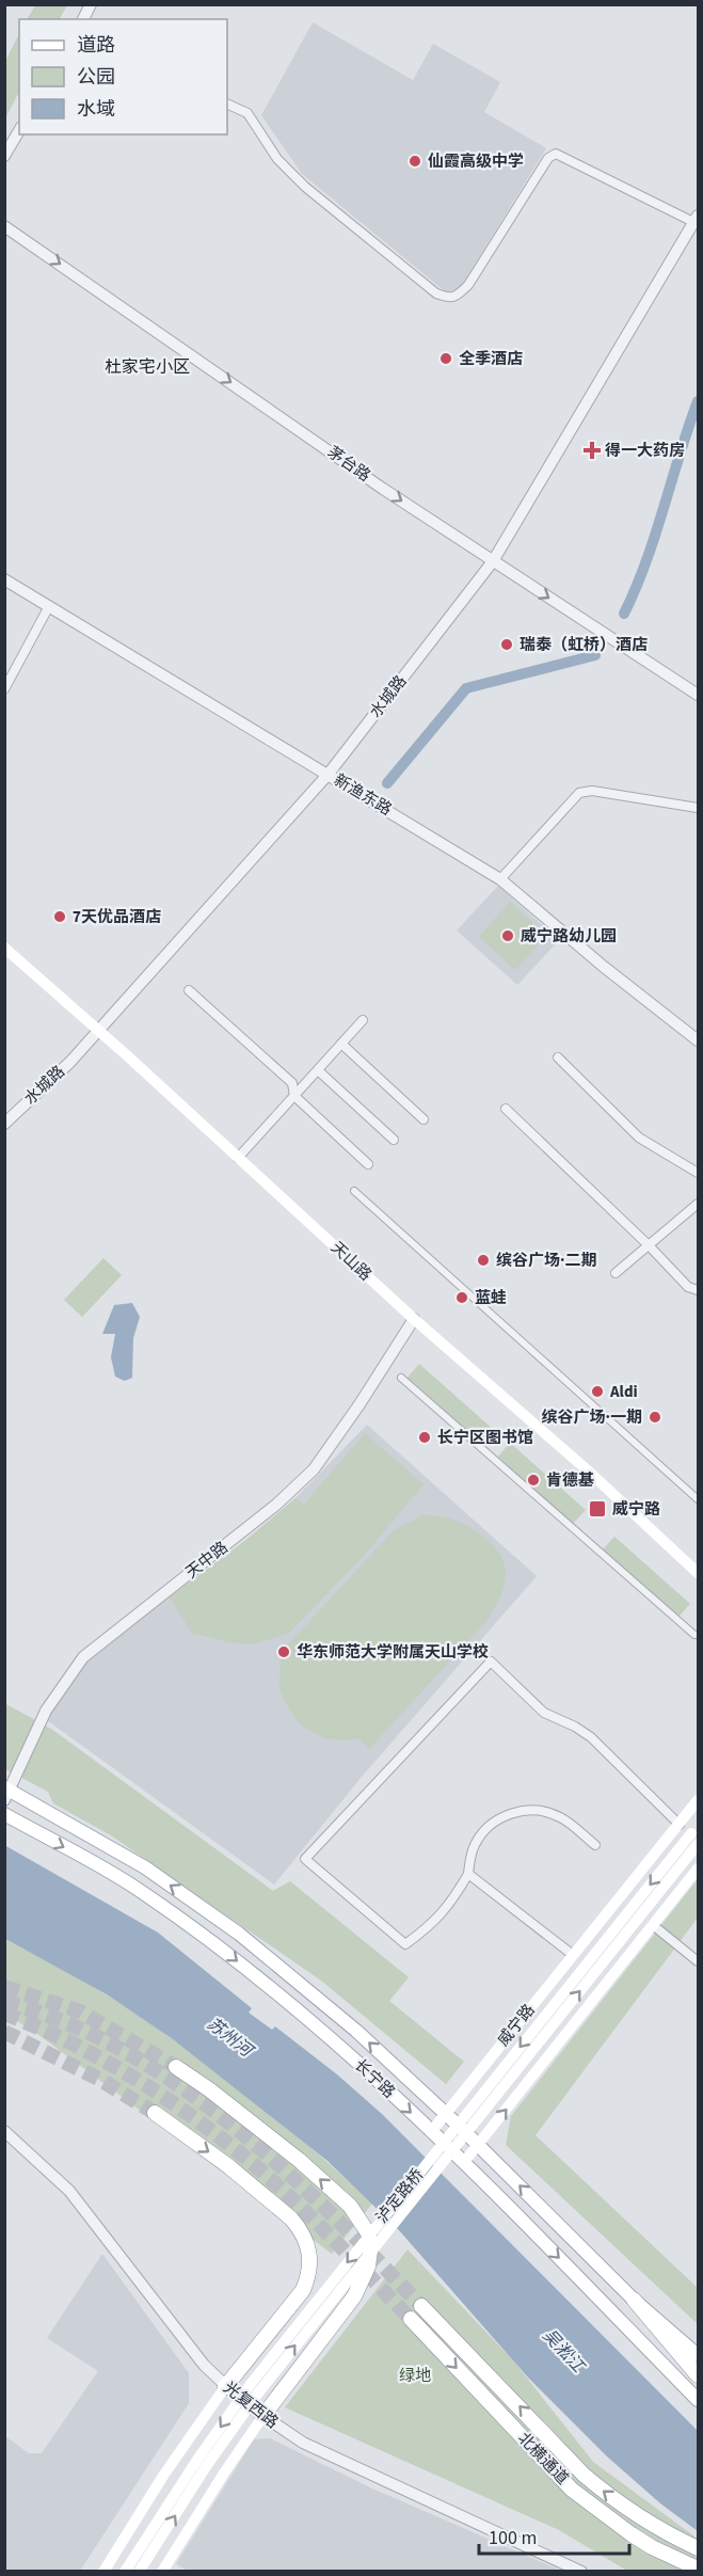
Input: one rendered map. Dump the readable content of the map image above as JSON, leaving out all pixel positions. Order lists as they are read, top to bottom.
{
  "streets": {
    "highway": ["北横通道"],
    "main road": [
      "天山路",
      "威宁路",
      "长宁路",
      "泸定路桥"
    ],
    "street": [
      "茅台路",
      "水城路",
      "新渔东路",
      "天中路",
      "光复西路"
    ]
  },
  "crossings": [
    ["茅台路", "水城路"],
    ["水城路", "新渔东路"],
    ["水城路", "天山路"],
    ["天山路", "天中路"],
    ["天中路", "长宁路"],
    ["威宁路", "长宁路"]
  ],
  "one_way": ["茅台路"],
  "districts": ["杜家宅小区"],
  "water": ["苏州河", "吴淞江"],
  "parks": ["绿地"],
  "places": {
    "other": [
      "仙霞高级中学",
      "全季酒店",
      "瑞泰（虹桥）酒店",
      "7天优品酒店",
      "威宁路幼儿园",
      "缤谷广场·二期",
      "蓝蛙",
      "Aldi",
      "缤谷广场·一期",
      "长宁区图书馆",
      "肯德基",
      "华东师范大学附属天山学校"
    ],
    "health": ["得一大药房"],
    "transit": ["威宁路"]
  },
  "legend": ["道路", "公园", "水域"],
  "scale_bar": "100 m"
}
